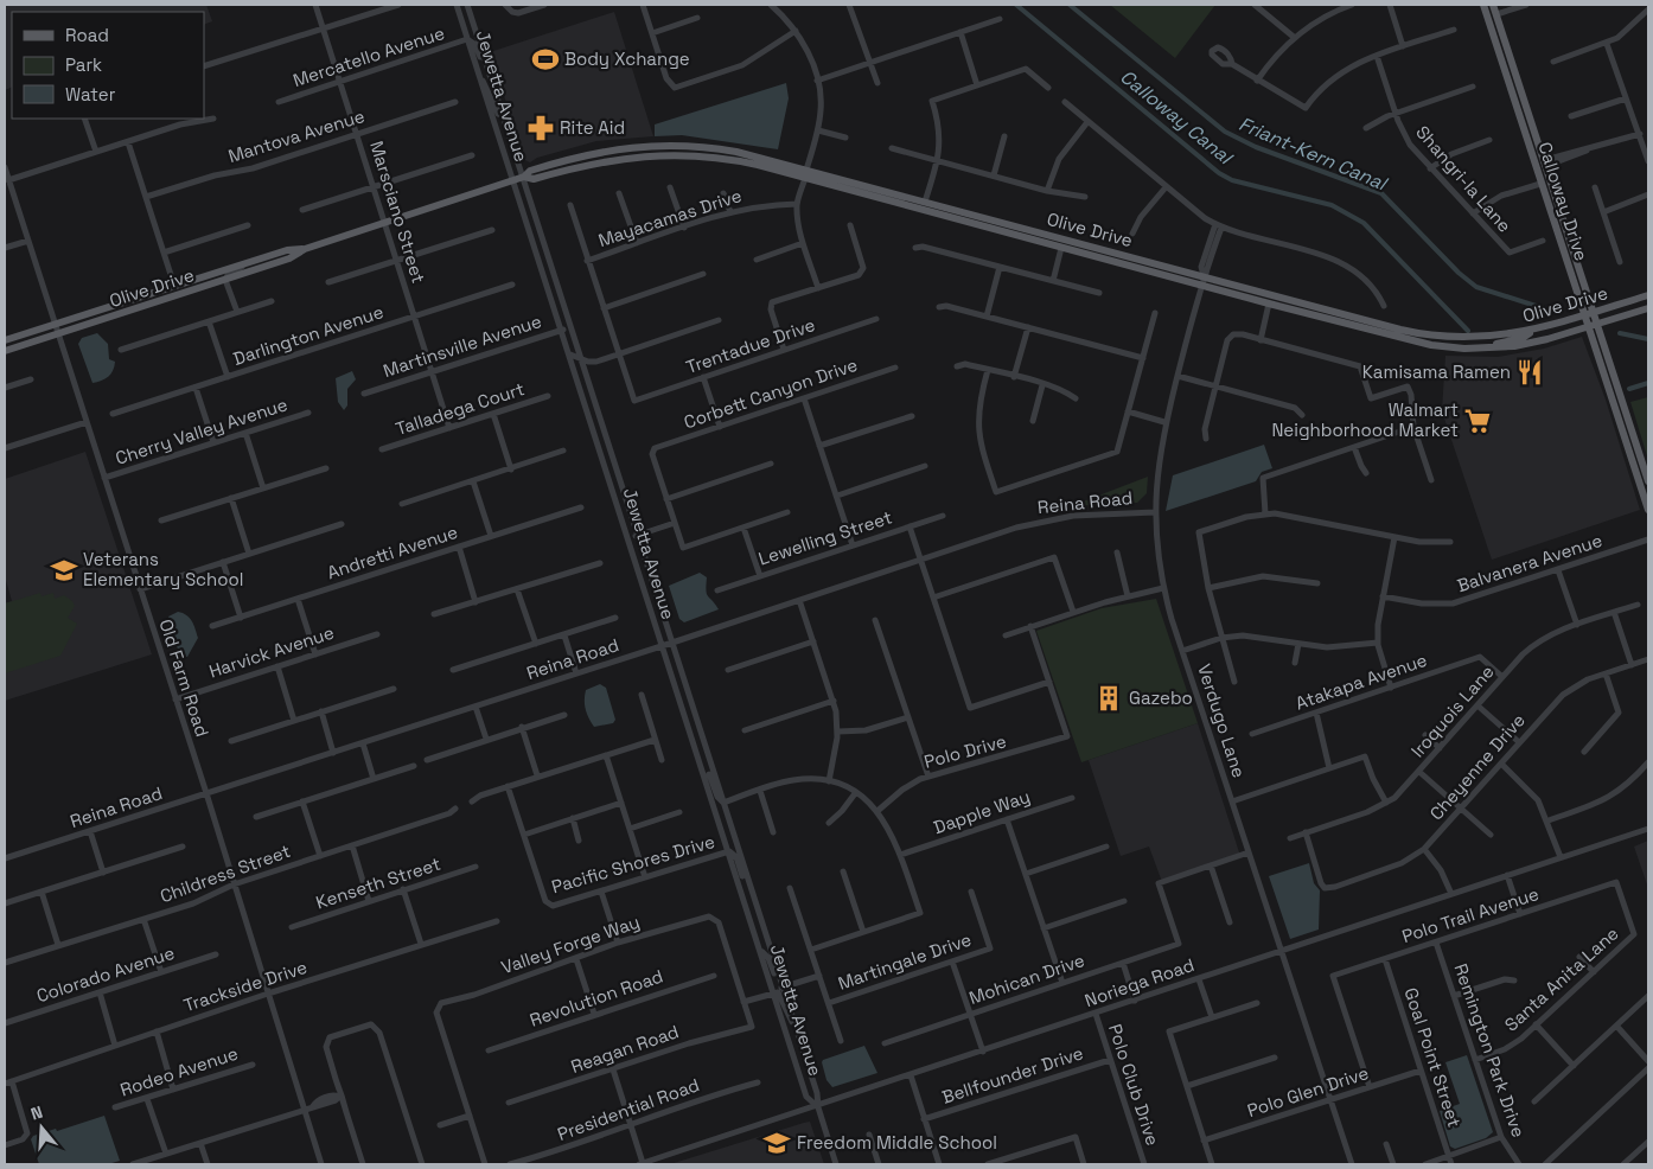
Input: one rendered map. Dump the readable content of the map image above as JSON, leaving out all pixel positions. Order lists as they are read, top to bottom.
{
  "streets": {
    "main road": ["Calloway Drive", "Olive Drive"],
    "street": [
      "Mercatello Avenue",
      "Jewetta Avenue",
      "Mantova Avenue",
      "Shangri-la Lane",
      "Marsciano Street",
      "Mayacamas Drive",
      "Darlington Avenue",
      "Martinsville Avenue",
      "Trentadue Drive",
      "Corbett Canyon Drive",
      "Talladega Court",
      "Cherry Valley Avenue",
      "Reina Road",
      "Lewelling Street",
      "Andretti Avenue",
      "Balvanera Avenue",
      "Harvick Avenue",
      "Old Farm Road",
      "Atakapa Avenue",
      "Iroquois Lane",
      "Verdugo Lane",
      "Polo Drive",
      "Cheyenne Drive",
      "Dapple Way",
      "Pacific Shores Drive",
      "Childress Street",
      "Kenseth Street",
      "Polo Trail Avenue",
      "Valley Forge Way",
      "Martingale Drive",
      "Colorado Avenue",
      "Mohican Drive",
      "Santa Anita Lane",
      "Noriega Road",
      "Trackside Drive",
      "Revolution Road",
      "Reagan Road",
      "Remington Park Drive",
      "Goal Point Street",
      "Rodeo Avenue",
      "Bellfounder Drive",
      "Polo Club Drive",
      "Polo Glen Drive",
      "Presidential Road"
    ]
  },
  "crossings": [
    ["Mercatello Avenue", "Jewetta Avenue"],
    ["Mercatello Avenue", "Marsciano Street"],
    ["Jewetta Avenue", "Olive Drive"],
    ["Jewetta Avenue", "Martinsville Avenue"],
    ["Jewetta Avenue", "Reina Road"],
    ["Jewetta Avenue", "Pacific Shores Drive"],
    ["Jewetta Avenue", "Noriega Road"],
    ["Mantova Avenue", "Marsciano Street"],
    ["Calloway Drive", "Olive Drive"],
    ["Marsciano Street", "Olive Drive"],
    ["Marsciano Street", "Darlington Avenue"],
    ["Marsciano Street", "Martinsville Avenue"],
    ["Marsciano Street", "Talladega Court"],
    ["Olive Drive", "Old Farm Road"],
    ["Olive Drive", "Verdugo Lane"],
    ["Cherry Valley Avenue", "Old Farm Road"],
    ["Reina Road", "Old Farm Road"],
    ["Reina Road", "Verdugo Lane"],
    ["Harvick Avenue", "Old Farm Road"],
    ["Old Farm Road", "Childress Street"],
    ["Old Farm Road", "Trackside Drive"],
    ["Atakapa Avenue", "Iroquois Lane"],
    ["Iroquois Lane", "Cheyenne Drive"],
    ["Verdugo Lane", "Noriega Road"],
    ["Verdugo Lane", "Polo Glen Drive"],
    ["Polo Trail Avenue", "Santa Anita Lane"],
    ["Polo Trail Avenue", "Remington Park Drive"],
    ["Polo Trail Avenue", "Goal Point Street"],
    ["Polo Trail Avenue", "Polo Glen Drive"],
    ["Valley Forge Way", "Reagan Road"],
    ["Santa Anita Lane", "Remington Park Drive"],
    ["Noriega Road", "Polo Club Drive"],
    ["Goal Point Street", "Polo Glen Drive"],
    ["Bellfounder Drive", "Polo Club Drive"]
  ],
  "water": ["Calloway Canal", "Friant-Kern Canal"],
  "places": {
    "sports": ["Body Xchange"],
    "pharmacy": ["Rite Aid"],
    "restaurant": ["Kamisama Ramen"],
    "supermarket": ["Walmart Neighborhood Market"],
    "school or university": ["Veterans Elementary School", "Freedom Middle School"],
    "building": ["Gazebo"]
  },
  "legend": ["Road", "Park", "Water"],
  "north": "top"
}
